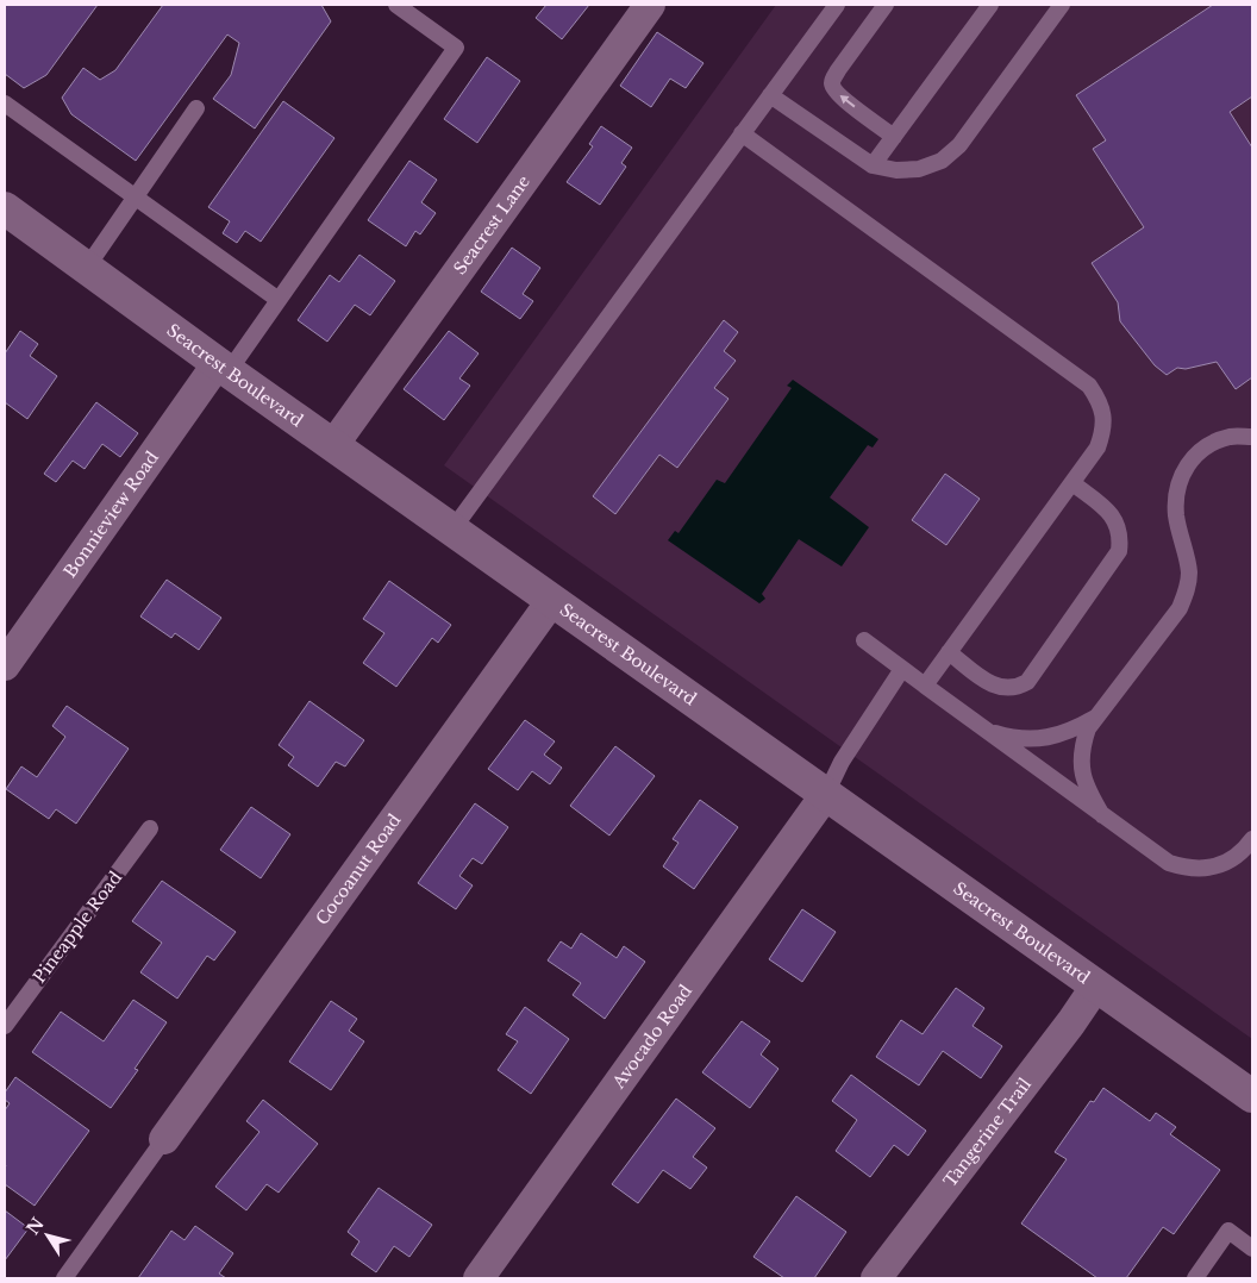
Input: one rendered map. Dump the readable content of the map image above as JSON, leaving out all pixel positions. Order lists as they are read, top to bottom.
{
  "streets": {
    "street": [
      "Seacrest Lane",
      "Seacrest Boulevard",
      "Bonnieview Road",
      "Cocoanut Road",
      "Avocado Road",
      "Tangerine Trail"
    ],
    "lane": ["Pineapple Road"]
  },
  "crossings": [
    ["Seacrest Lane", "Seacrest Boulevard"],
    ["Seacrest Boulevard", "Bonnieview Road"],
    ["Seacrest Boulevard", "Cocoanut Road"],
    ["Seacrest Boulevard", "Avocado Road"],
    ["Seacrest Boulevard", "Tangerine Trail"]
  ],
  "north": "top left"
}
